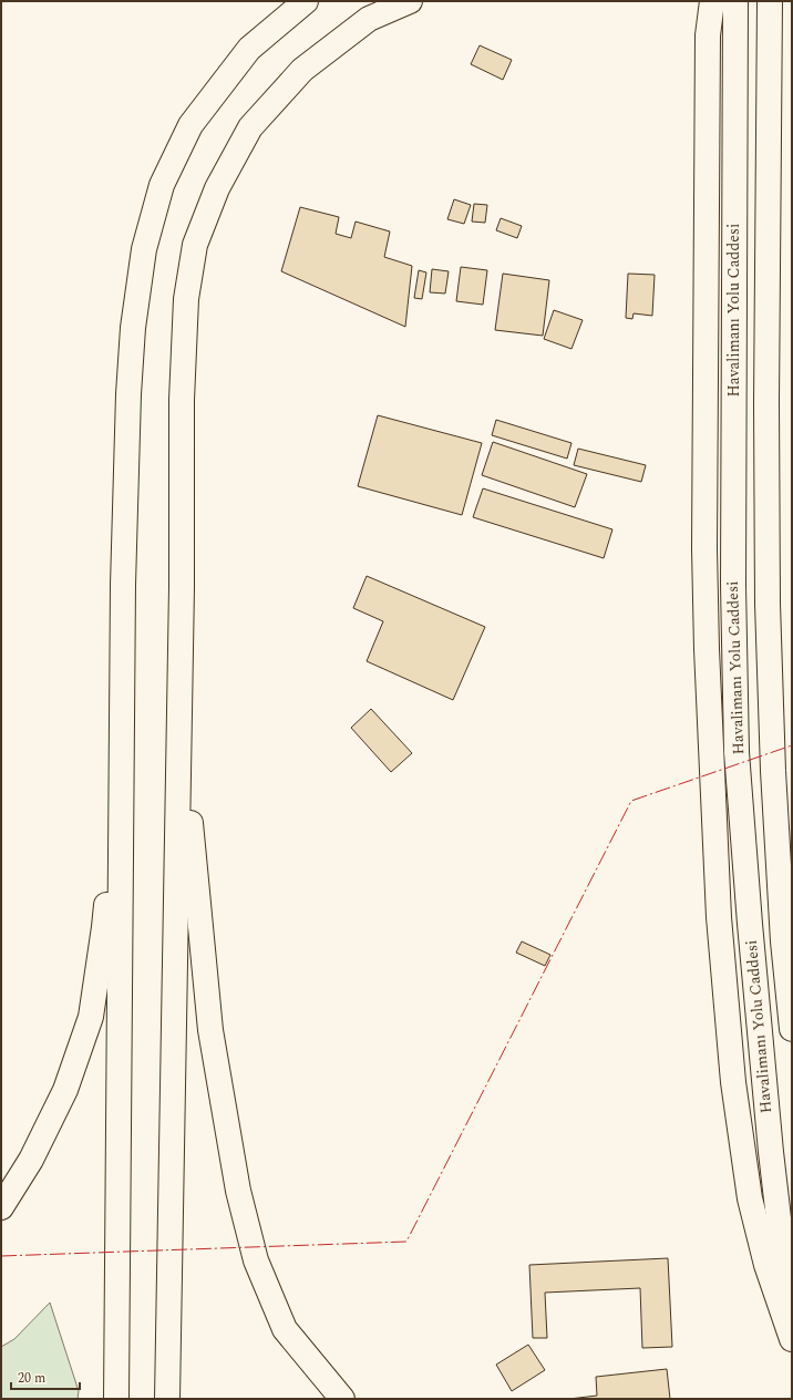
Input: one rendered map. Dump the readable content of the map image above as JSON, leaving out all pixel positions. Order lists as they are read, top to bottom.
{
  "streets": {
    "highway": ["Havalimanı Yolu Caddesi"]
  },
  "scale_bar": "20 m"
}
